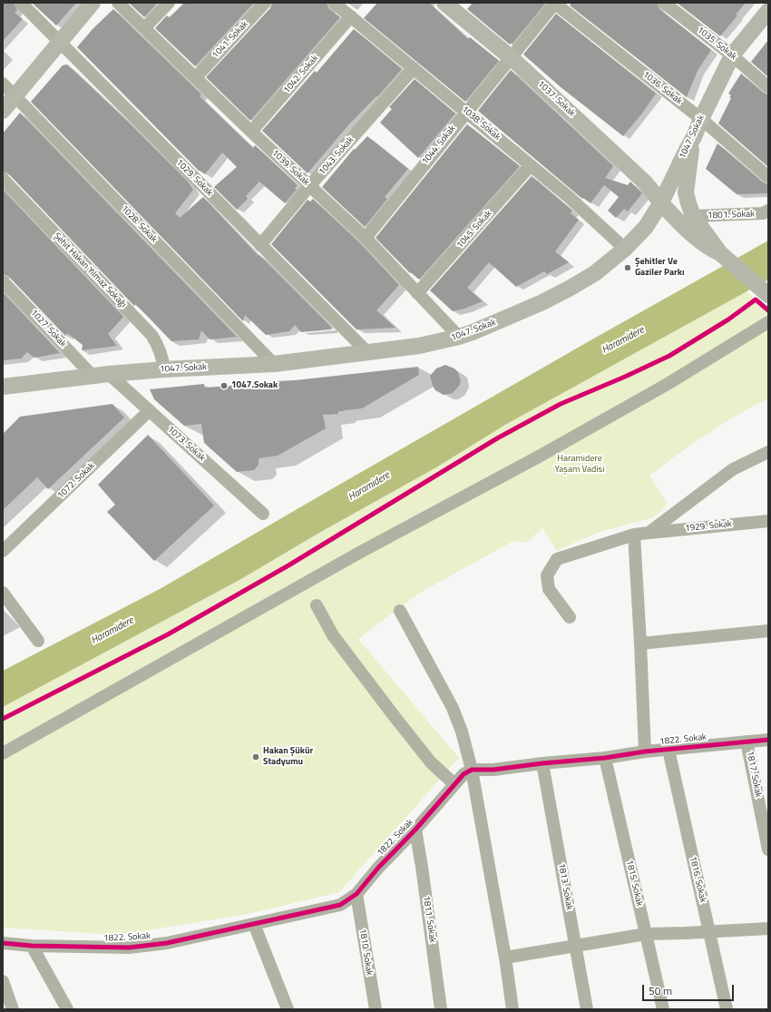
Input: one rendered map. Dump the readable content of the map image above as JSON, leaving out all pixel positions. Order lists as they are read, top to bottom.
{
  "streets": {
    "main road": ["1037. Sokak", "1047. Sokak"],
    "street": [
      "1041. Sokak",
      "1035. Sokak",
      "1042. Sokak",
      "1036. Sokak",
      "1038. Sokak",
      "1044. Sokak",
      "1043. Sokak",
      "1039. Sokak",
      "1029. Sokak",
      "1801. Sokak",
      "1028. Sokak",
      "1045. Sokak",
      "Şehit Hakan Yılmaz Sokağı",
      "1027. Sokak",
      "1073. Sokak",
      "1072. Sokak",
      "1929. Sokak",
      "1822. Sokak",
      "1817. Sokak",
      "1816. Sokak",
      "1815. Sokak",
      "1813. Sokak",
      "1811. Sokak",
      "1810. Sokak"
    ]
  },
  "crossings": [
    ["1041. Sokak", "1039. Sokak"],
    ["1035. Sokak", "1047. Sokak"],
    ["1042. Sokak", "1038. Sokak"],
    ["1042. Sokak", "1039. Sokak"],
    ["1036. Sokak", "1047. Sokak"],
    ["1036. Sokak", "1044. Sokak"],
    ["1037. Sokak", "1047. Sokak"],
    ["1037. Sokak", "1044. Sokak"],
    ["1038. Sokak", "1047. Sokak"],
    ["1038. Sokak", "1044. Sokak"],
    ["1038. Sokak", "1043. Sokak"],
    ["1038. Sokak", "1045. Sokak"],
    ["1047. Sokak", "1039. Sokak"],
    ["1047. Sokak", "1029. Sokak"],
    ["1047. Sokak", "1028. Sokak"],
    ["1047. Sokak", "Şehit Hakan Yılmaz Sokağı"],
    ["1047. Sokak", "1027. Sokak"],
    ["1047. Sokak", "1073. Sokak"],
    ["1044. Sokak", "1039. Sokak"],
    ["1043. Sokak", "1039. Sokak"],
    ["1043. Sokak", "1029. Sokak"],
    ["1039. Sokak", "1045. Sokak"],
    ["1073. Sokak", "1072. Sokak"],
    ["1822. Sokak", "1817. Sokak"],
    ["1822. Sokak", "1816. Sokak"],
    ["1822. Sokak", "1815. Sokak"],
    ["1822. Sokak", "1813. Sokak"],
    ["1822. Sokak", "1811. Sokak"],
    ["1822. Sokak", "1810. Sokak"]
  ],
  "water": ["Haramidere"],
  "parks": ["Haramidere Yaşam Vadisi"],
  "places": ["Şehitler Ve Gaziler Parkı", "1047.Sokak", "Hakan Şükür Stadyumu"],
  "scale_bar": "50 m"
}
